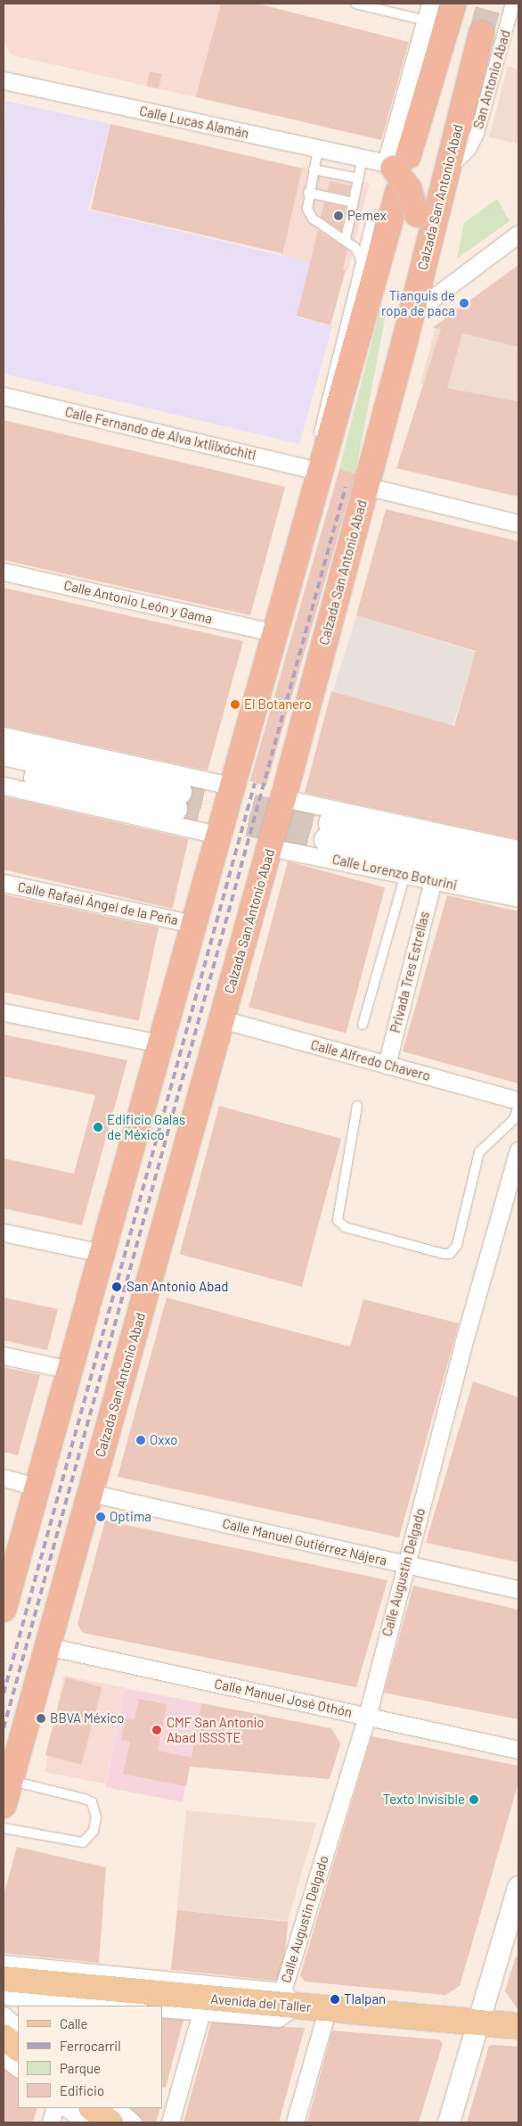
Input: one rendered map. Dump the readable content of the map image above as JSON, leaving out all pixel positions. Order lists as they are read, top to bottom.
{
  "streets": {
    "highway": ["Calzada San Antonio Abad"],
    "main road": ["Calle Lorenzo Boturini", "Avenida del Taller"],
    "street": [
      "San Antonio Abad",
      "Calle Lucas Alamán",
      "Calle Fernando de Alva Ixtlilxóchitl",
      "Calle Antonio León y Gama",
      "Calle Rafaél Ángel de la Peña",
      "Privada Tres Estrellas",
      "Calle Alfredo Chavero",
      "Calle Manuel Gutiérrez Nájera",
      "Calle Augustin Delgado",
      "Calle Manuel José Othón"
    ]
  },
  "crossings": [
    ["San Antonio Abad", "Calzada San Antonio Abad"],
    ["Calzada San Antonio Abad", "Calle Lorenzo Boturini"],
    ["Calzada San Antonio Abad", "Calle Alfredo Chavero"],
    ["Calzada San Antonio Abad", "Calle Manuel Gutiérrez Nájera"],
    ["Calzada San Antonio Abad", "Calle Manuel José Othón"],
    ["Calle Lorenzo Boturini", "Privada Tres Estrellas"],
    ["Privada Tres Estrellas", "Calle Alfredo Chavero"],
    ["Calle Manuel Gutiérrez Nájera", "Calle Augustin Delgado"],
    ["Calle Augustin Delgado", "Calle Manuel José Othón"],
    ["Calle Augustin Delgado", "Avenida del Taller"]
  ],
  "places": [
    "Pemex",
    "Tianguis de ropa de paca",
    "El Botanero",
    "Edificio Galas de México",
    "San Antonio Abad",
    "Oxxo",
    "Optima",
    "BBVA México",
    "CMF San Antonio Abad ISSSTE",
    "Texto Invisible",
    "Tlalpan"
  ],
  "legend": [
    "Calle",
    "Ferrocarril",
    "Parque",
    "Edificio"
  ]
}
